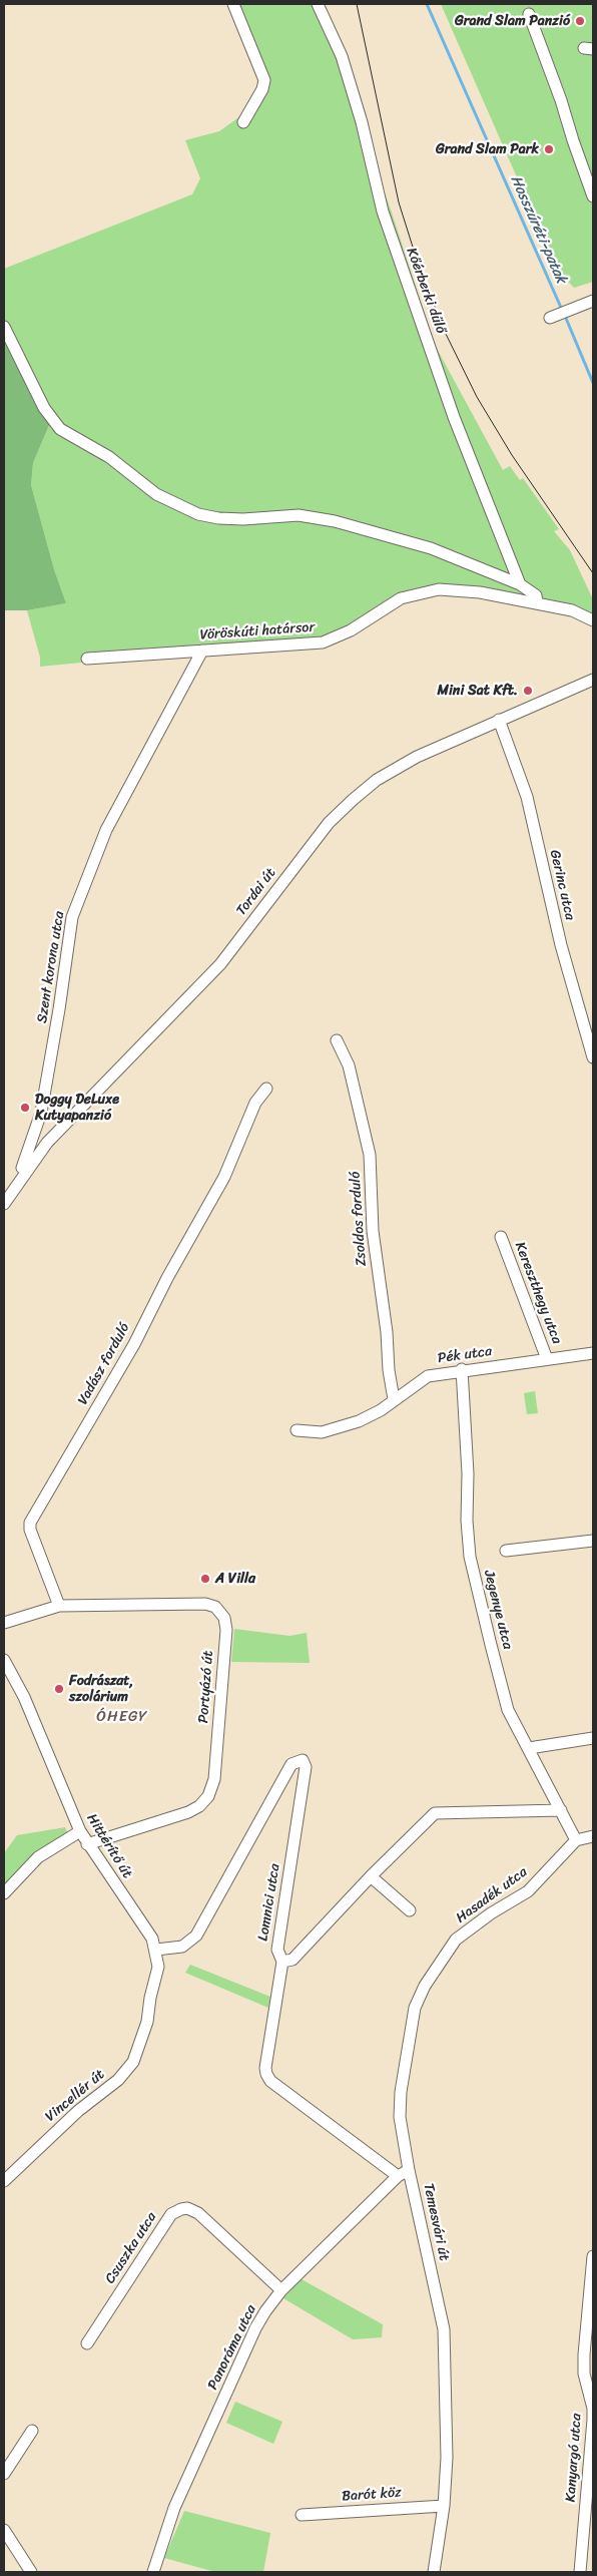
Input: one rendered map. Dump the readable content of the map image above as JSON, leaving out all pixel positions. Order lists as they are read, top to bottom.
{
  "streets": {
    "street": [
      "Kőérberki dűlő",
      "Vöröskúti határsor",
      "Gerinc utca",
      "Tordai út",
      "Szent korona utca",
      "Zsoldos forduló",
      "Kereszthegy utca",
      "Pék utca",
      "Vadász forduló",
      "Jegenye utca",
      "Portyázó út",
      "Hittérítő út",
      "Hasadék utca",
      "Lomnici utca",
      "Vincellér út",
      "Temesvári út",
      "Csuszka utca",
      "Panoráma utca",
      "Kanyargó utca",
      "Barót köz"
    ]
  },
  "crossings": [
    ["Kőérberki dűlő", "Vöröskúti határsor"],
    ["Vöröskúti határsor", "Szent korona utca"],
    ["Gerinc utca", "Tordai út"],
    ["Tordai út", "Szent korona utca"],
    ["Zsoldos forduló", "Pék utca"],
    ["Kereszthegy utca", "Pék utca"],
    ["Pék utca", "Jegenye utca"],
    ["Vadász forduló", "Portyázó út"],
    ["Jegenye utca", "Hasadék utca"],
    ["Portyázó út", "Hittérítő út"],
    ["Hittérítő út", "Lomnici utca"],
    ["Hittérítő út", "Vincellér út"],
    ["Hasadék utca", "Temesvári út"],
    ["Temesvári út", "Panoráma utca"],
    ["Temesvári út", "Barót köz"],
    ["Csuszka utca", "Panoráma utca"]
  ],
  "districts": ["ÓHEGY"],
  "water": ["Hosszúréti-patak"],
  "places": [
    "Grand Slam Panzió",
    "Grand Slam Park",
    "Mini Sat Kft.",
    "Doggy DeLuxe Kutyapanzió",
    "A Villa",
    "Fodrászat, szolárium"
  ]
}
